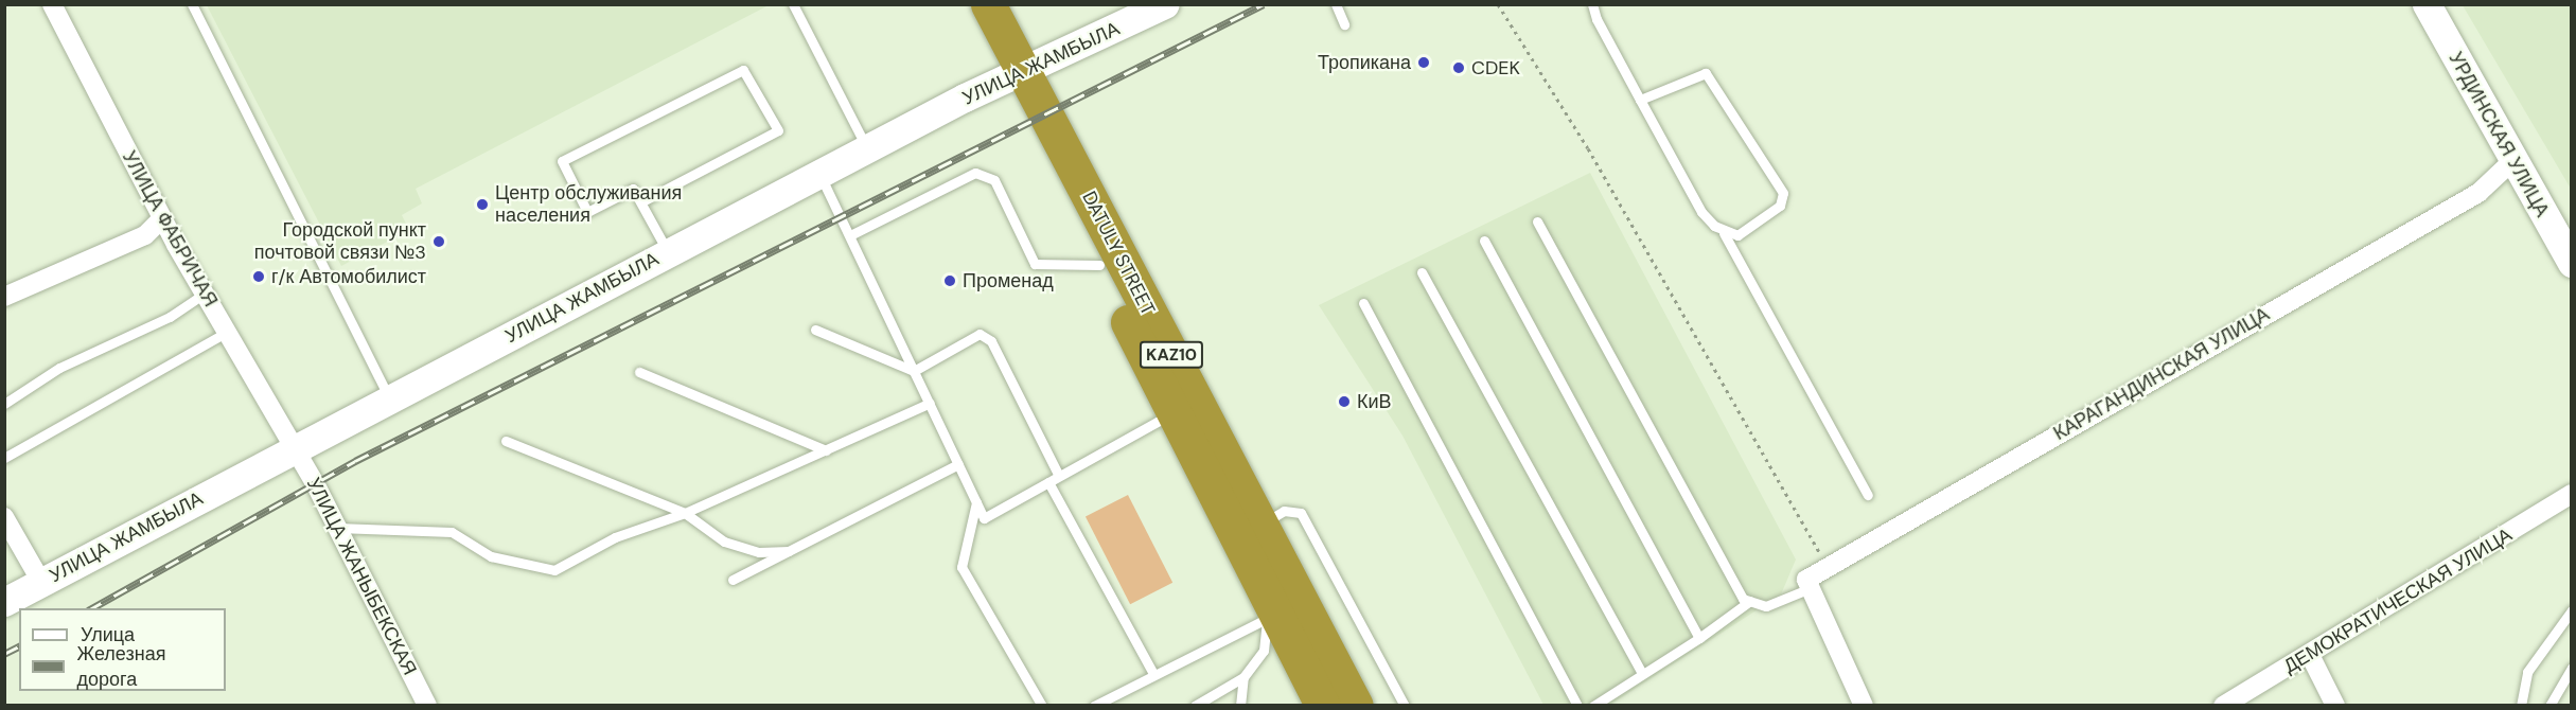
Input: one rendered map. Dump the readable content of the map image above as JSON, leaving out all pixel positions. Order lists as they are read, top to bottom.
{
  "streets": {
    "highway": ["DATULY STREET", "KAZ10"],
    "street": [
      "УЛИЦА ЖАМБЫЛА",
      "УРДИНСКАЯ УЛИЦА",
      "УЛИЦА ФАБРИЧАЯ",
      "КАРАГАНДИНСКАЯ УЛИЦА",
      "УЛИЦА ЖАНЫБЕКСКАЯ",
      "ДЕМОКРАТИЧЕСКАЯ УЛИЦА"
    ]
  },
  "crossings": [
    ["УЛИЦА ЖАМБЫЛА", "УЛИЦА ФАБРИЧАЯ"],
    ["УЛИЦА ЖАМБЫЛА", "DATULY STREET"],
    ["УЛИЦА ЖАМБЫЛА", "УЛИЦА ЖАНЫБЕКСКАЯ"],
    ["УРДИНСКАЯ УЛИЦА", "КАРАГАНДИНСКАЯ УЛИЦА"],
    ["УЛИЦА ФАБРИЧАЯ", "УЛИЦА ЖАНЫБЕКСКАЯ"]
  ],
  "places": [
    "Тропикана",
    "CDEK",
    "Центр обслуживания наcеления",
    "Городской пункт почтовой связи №3",
    "г/к Автомобилист",
    "Променад",
    "КиВ"
  ],
  "legend": ["Улица", "Железная дорога"]
}
